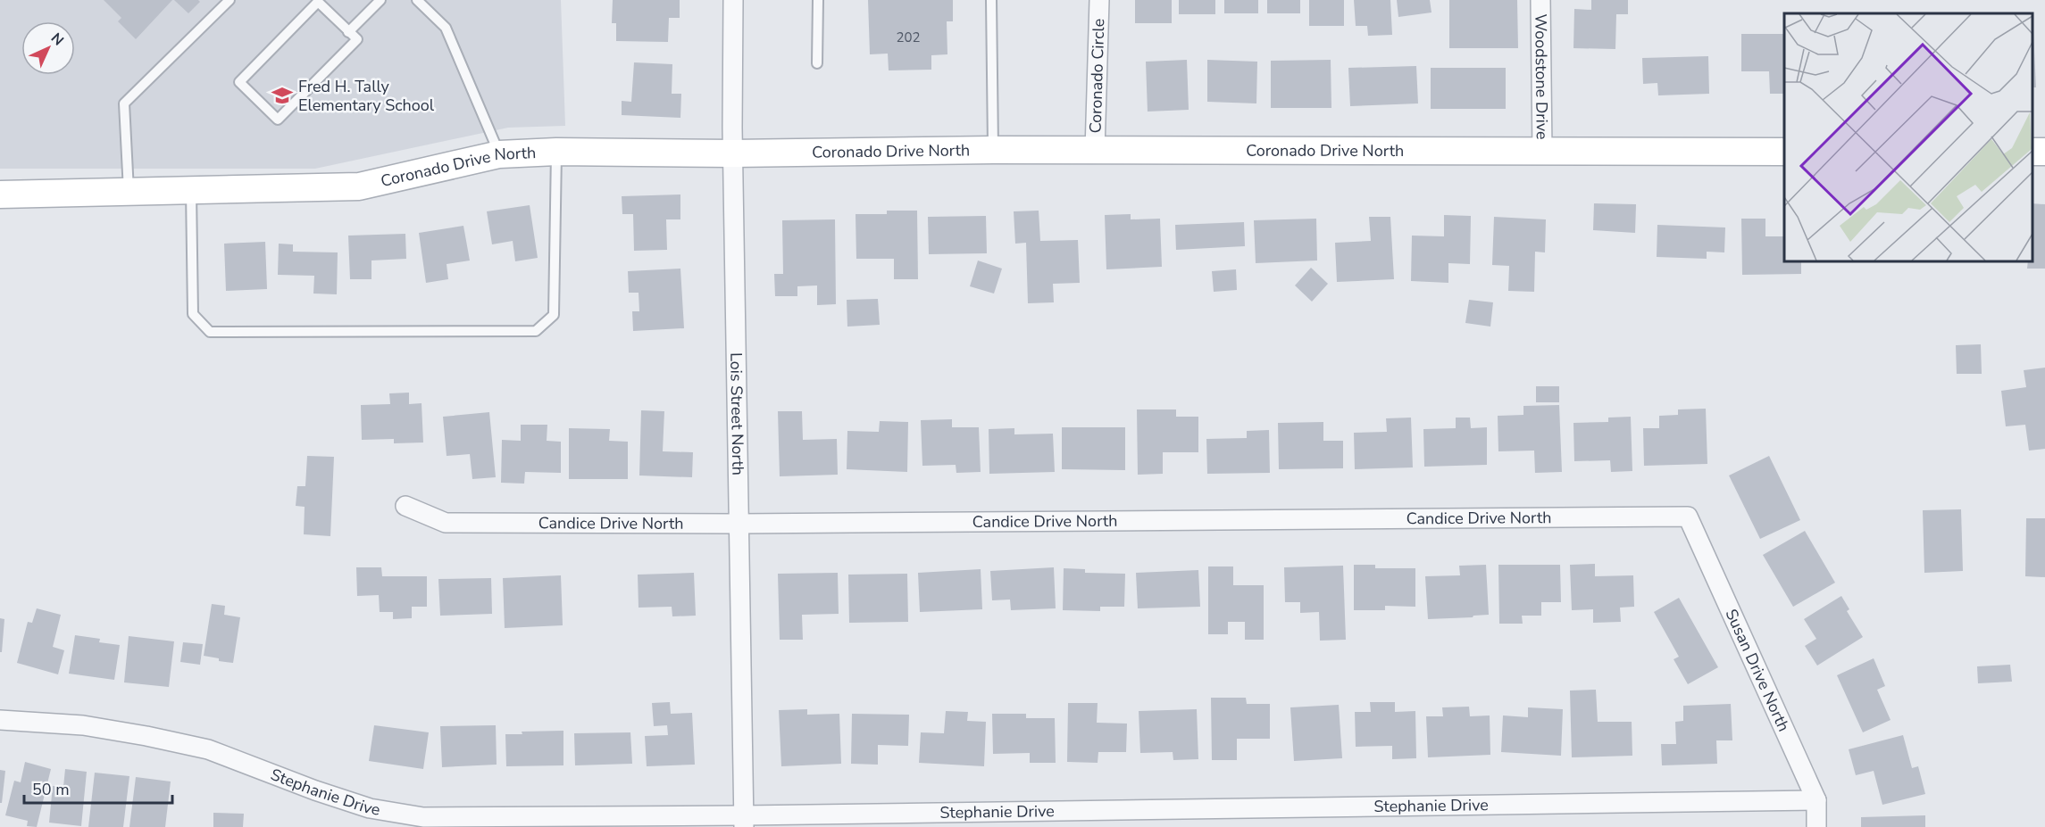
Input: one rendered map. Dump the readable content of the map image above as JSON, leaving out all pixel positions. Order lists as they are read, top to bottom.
{
  "streets": {
    "street": [
      "Coronado Circle",
      "Woodstone Drive",
      "Coronado Drive North",
      "Lois Street North",
      "Candice Drive North",
      "Susan Drive North",
      "Stephanie Drive"
    ]
  },
  "crossings": [
    ["Coronado Circle", "Coronado Drive North"],
    ["Woodstone Drive", "Coronado Drive North"],
    ["Coronado Drive North", "Lois Street North"],
    ["Lois Street North", "Candice Drive North"],
    ["Lois Street North", "Stephanie Drive"],
    ["Candice Drive North", "Susan Drive North"],
    ["Susan Drive North", "Stephanie Drive"]
  ],
  "places": {
    "school or university": ["Fred H. Tally Elementary School"]
  },
  "house_numbers": ["202"],
  "scale_bar": "50 m",
  "north": "top right"
}
